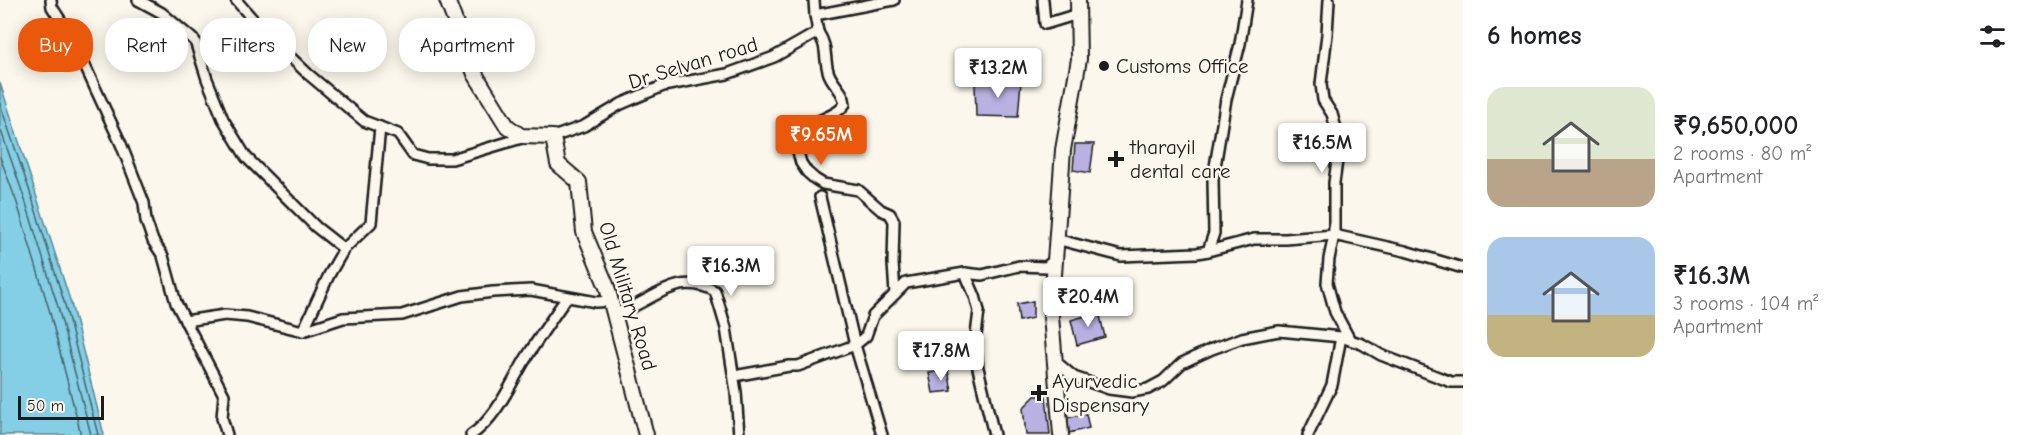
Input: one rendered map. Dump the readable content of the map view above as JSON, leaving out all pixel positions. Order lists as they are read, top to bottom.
{
  "streets": {
    "main road": ["Old Military Road"],
    "street": ["Dr Selvan road"]
  },
  "crossings": [
    ["Dr Selvan road", "Old Military Road"]
  ],
  "places": {
    "other": ["Customs Office"],
    "health": ["tharayil dental care", "Ayurvedic Dispensary"]
  },
  "scale_bar": "50 m",
  "page": {
    "heading": "6 homes",
    "chip": [
      "Buy",
      "Rent",
      "Filters",
      "New",
      "Apartment"
    ],
    "price": [
      "₹13.2M",
      "₹9.65M",
      "₹16.5M",
      "₹16.3M",
      "₹20.4M",
      "₹17.8M"
    ],
    "list": [
      {
        "name": "₹9,650,000",
        "note": "2 rooms · 80 m² · Apartment"
      },
      {
        "name": "₹16.3M",
        "note": "3 rooms · 104 m² · Apartment"
      }
    ],
    "scale": "50 m"
  }
}
